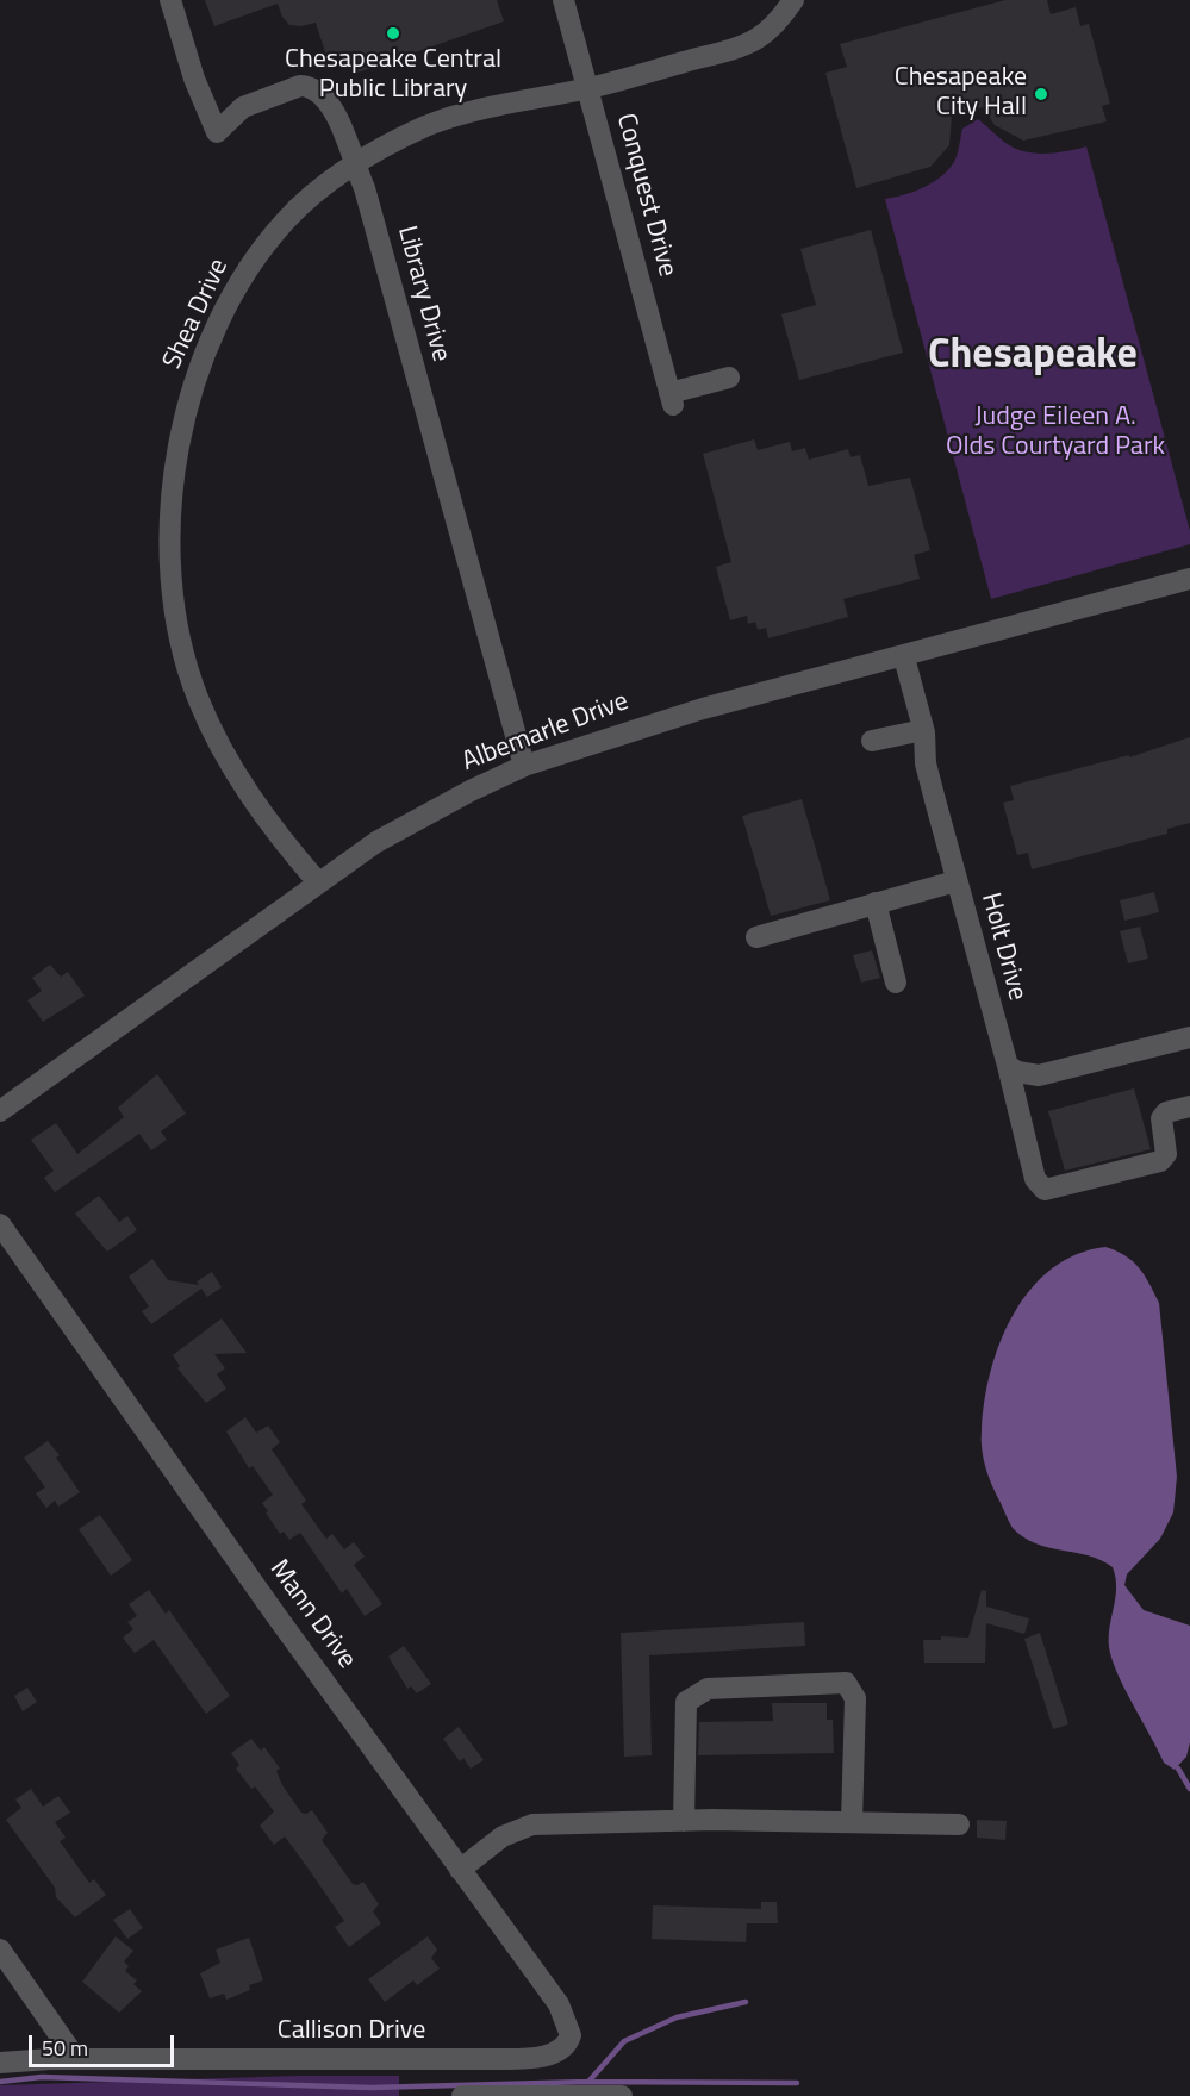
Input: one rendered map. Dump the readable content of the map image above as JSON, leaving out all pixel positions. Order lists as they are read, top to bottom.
{
  "streets": {
    "street": [
      "Conquest Drive",
      "Library Drive",
      "Shea Drive",
      "Albemarle Drive",
      "Holt Drive",
      "Mann Drive",
      "Callison Drive"
    ]
  },
  "crossings": [
    ["Conquest Drive", "Shea Drive"],
    ["Library Drive", "Shea Drive"],
    ["Library Drive", "Albemarle Drive"],
    ["Shea Drive", "Albemarle Drive"],
    ["Albemarle Drive", "Holt Drive"],
    ["Mann Drive", "Callison Drive"]
  ],
  "districts": ["Chesapeake"],
  "parks": ["Judge Eileen A. Olds Courtyard Park"],
  "places": ["Chesapeake Central Public Library", "Chesapeake City Hall"],
  "scale_bar": "50 m"
}
